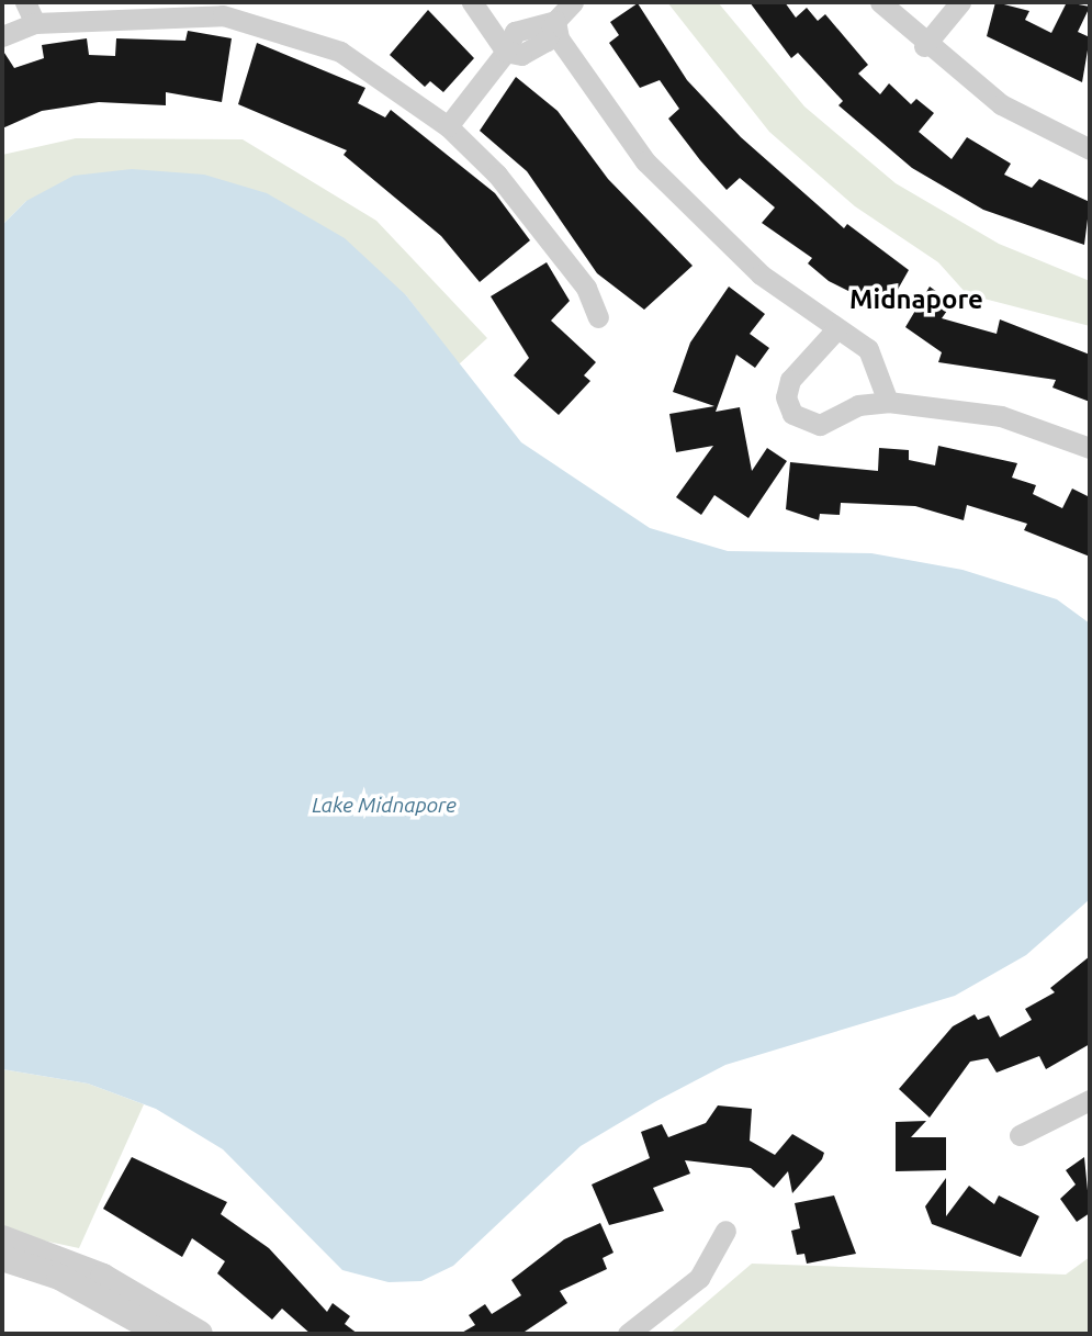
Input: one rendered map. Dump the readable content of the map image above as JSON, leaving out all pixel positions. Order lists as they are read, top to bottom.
{
  "districts": ["Midnapore"],
  "water": ["Lake Midnapore"]
}
